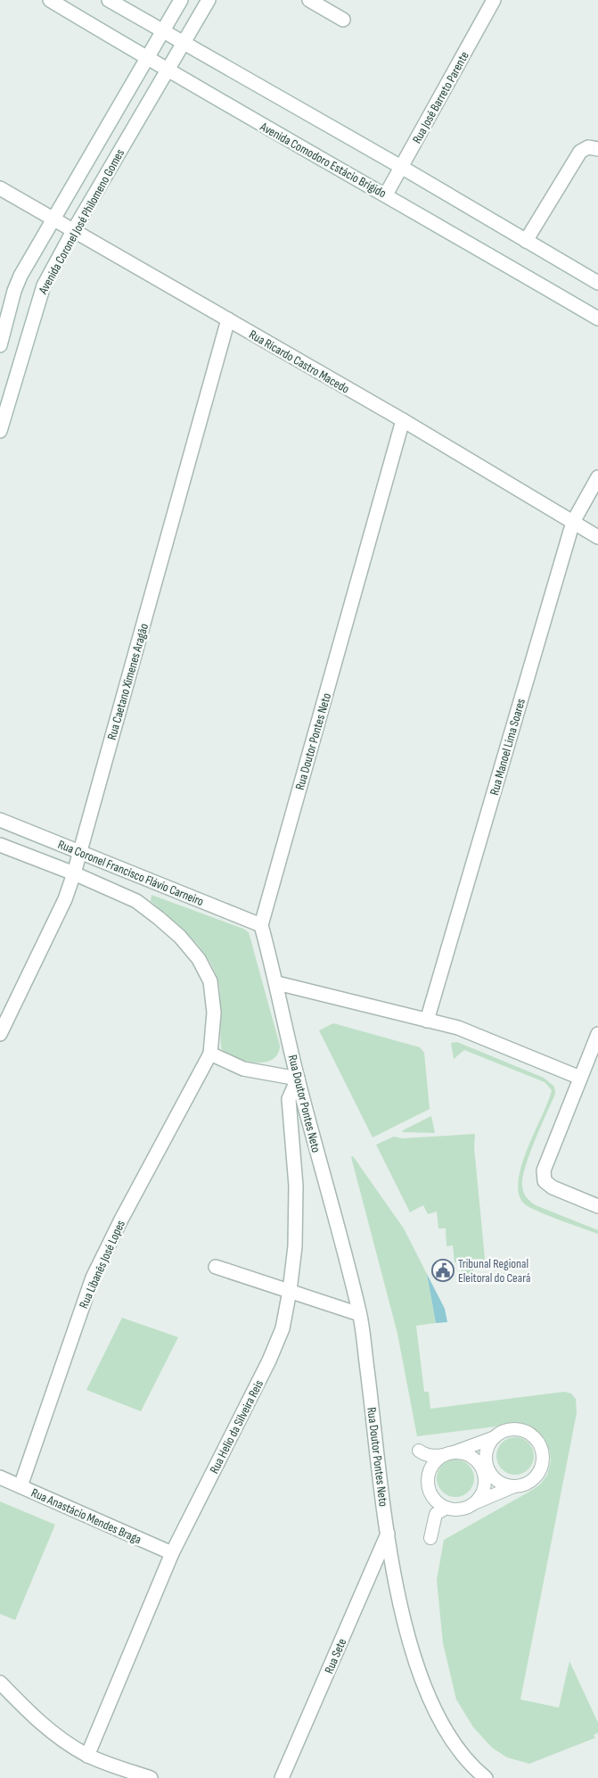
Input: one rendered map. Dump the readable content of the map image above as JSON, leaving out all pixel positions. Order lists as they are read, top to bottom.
{
  "streets": {
    "street": [
      "Rua José Barreto Parente",
      "Avenida Comodoro Estácio Brigido",
      "Avenida Coronel José Philomeno Gomes",
      "Rua Ricardo Castro Macedo",
      "Rua Caetano Ximenes Aragão",
      "Rua Doutor Pontes Neto",
      "Rua Manoel Lima Soares",
      "Rua Coronel Francisco Flávio Carneiro",
      "Rua Libanês José Lopes",
      "Rua Helio da Silveira Reis",
      "Rua Anastácio Mendes Braga",
      "Rua Sete"
    ]
  },
  "crossings": [
    ["Rua José Barreto Parente", "Avenida Comodoro Estácio Brigido"],
    ["Avenida Comodoro Estácio Brigido", "Avenida Coronel José Philomeno Gomes"],
    ["Avenida Coronel José Philomeno Gomes", "Rua Ricardo Castro Macedo"],
    ["Rua Ricardo Castro Macedo", "Rua Caetano Ximenes Aragão"],
    ["Rua Ricardo Castro Macedo", "Rua Doutor Pontes Neto"],
    ["Rua Ricardo Castro Macedo", "Rua Manoel Lima Soares"],
    ["Rua Caetano Ximenes Aragão", "Rua Coronel Francisco Flávio Carneiro"],
    ["Rua Doutor Pontes Neto", "Rua Coronel Francisco Flávio Carneiro"],
    ["Rua Doutor Pontes Neto", "Rua Helio da Silveira Reis"],
    ["Rua Doutor Pontes Neto", "Rua Sete"],
    ["Rua Coronel Francisco Flávio Carneiro", "Rua Libanês José Lopes"],
    ["Rua Libanês José Lopes", "Rua Anastácio Mendes Braga"],
    ["Rua Helio da Silveira Reis", "Rua Anastácio Mendes Braga"]
  ],
  "places": {
    "public building": ["Tribunal Regional Eleitoral do Ceará"]
  }
}
